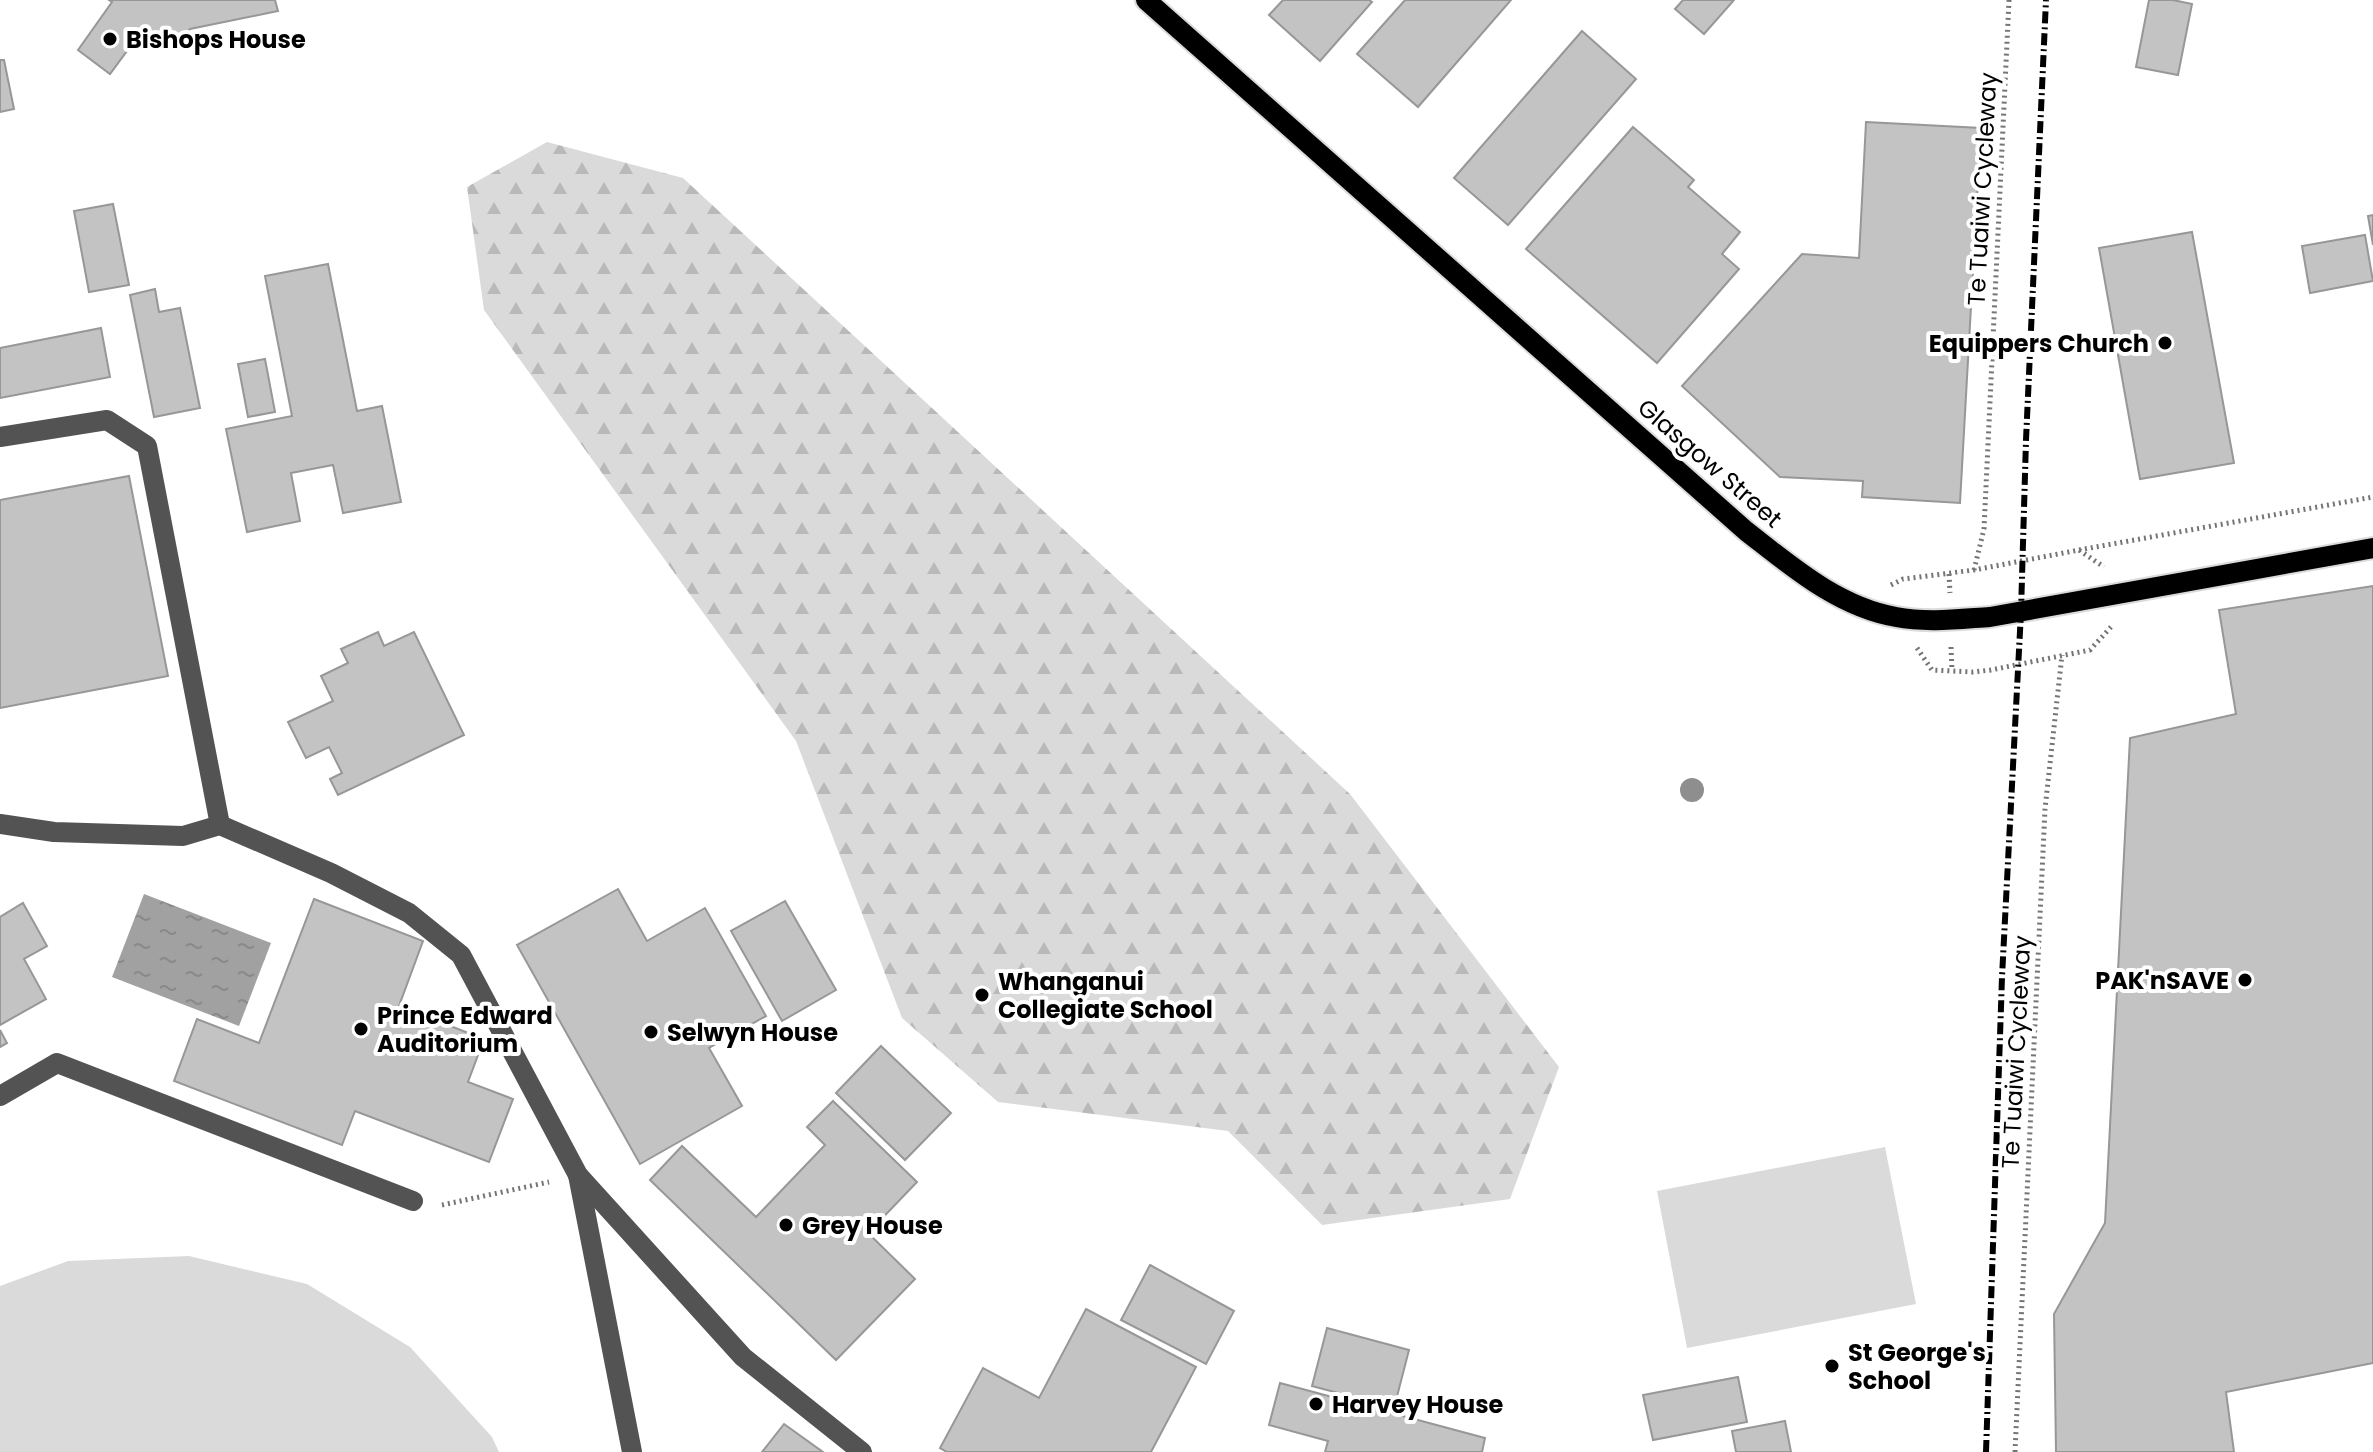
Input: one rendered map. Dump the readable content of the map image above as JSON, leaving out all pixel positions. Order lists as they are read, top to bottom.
{
  "streets": {
    "main road": ["Glasgow Street"],
    "path": ["Te Tuaiwi Cycleway"]
  },
  "places": [
    "Bishops House",
    "Equippers Church",
    "PAK'nSAVE",
    "Whanganui Collegiate School",
    "Prince Edward Auditorium",
    "Selwyn House",
    "Grey House",
    "St George's School",
    "Harvey House"
  ]
}
